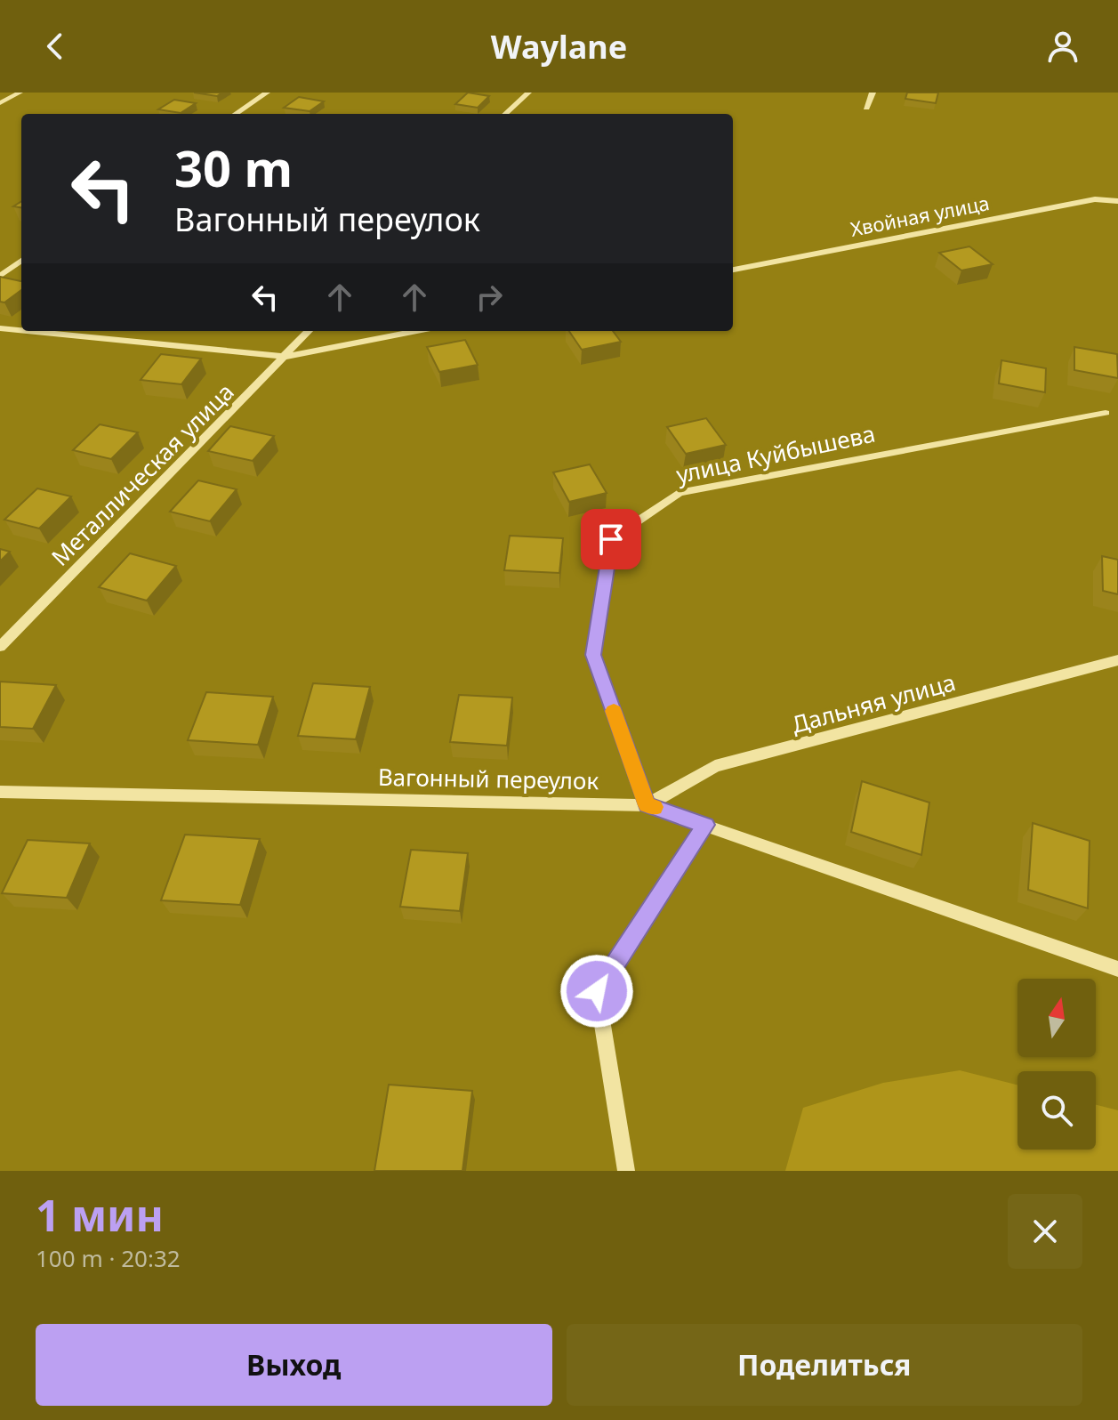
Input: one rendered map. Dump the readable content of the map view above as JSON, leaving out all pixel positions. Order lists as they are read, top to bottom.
{
  "streets": {
    "street": [
      "Хвойная улица",
      "улица Куйбышева",
      "Металлическая улица",
      "Дальняя улица",
      "Вагонный переулок"
    ]
  },
  "crossings": [
    ["улица Куйбышева", "Дальняя улица"],
    ["улица Куйбышева", "Вагонный переулок"],
    ["Дальняя улица", "Вагонный переулок"]
  ],
  "north": "top",
  "page": {
    "header": "Waylane",
    "turn": ["30 m", "Вагонный переулок"],
    "heading": ["1 мин", "100 m · 20:32"],
    "buttons": ["Выход", "Поделиться"]
  }
}
